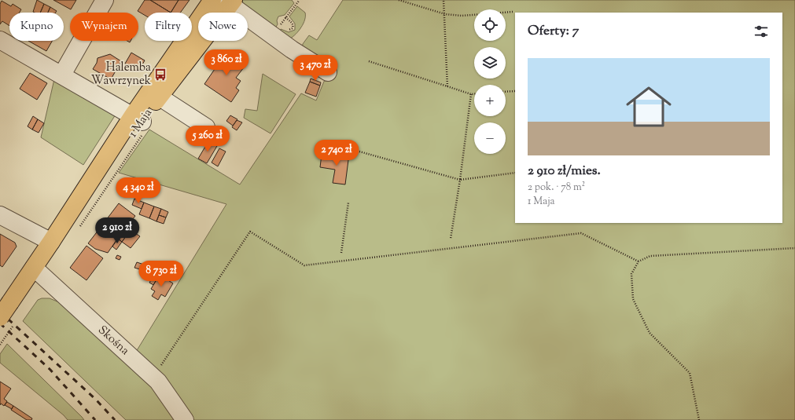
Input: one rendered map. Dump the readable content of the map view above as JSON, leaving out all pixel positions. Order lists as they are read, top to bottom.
{
  "streets": {
    "main road": ["1 Maja"],
    "street": ["Skośna"]
  },
  "crossings": [
    ["1 Maja", "Skośna"]
  ],
  "places": {
    "bus stop": ["Halemba Wawrzynek"]
  },
  "page": {
    "map_buttons": ["+", "−"],
    "chip": [
      "Kupno",
      "Wynajem",
      "Filtry",
      "Nowe"
    ],
    "heading": "Oferty: 7",
    "price": [
      "3 860 zł",
      "3 470 zł",
      "5 260 zł",
      "2 740 zł",
      "4 340 zł",
      "2 910 zł",
      "8 730 zł"
    ],
    "list": [
      {
        "name": "2 910 zł/mies.",
        "note": "2 pok. · 78 m² · 1 Maja"
      }
    ]
  }
}
